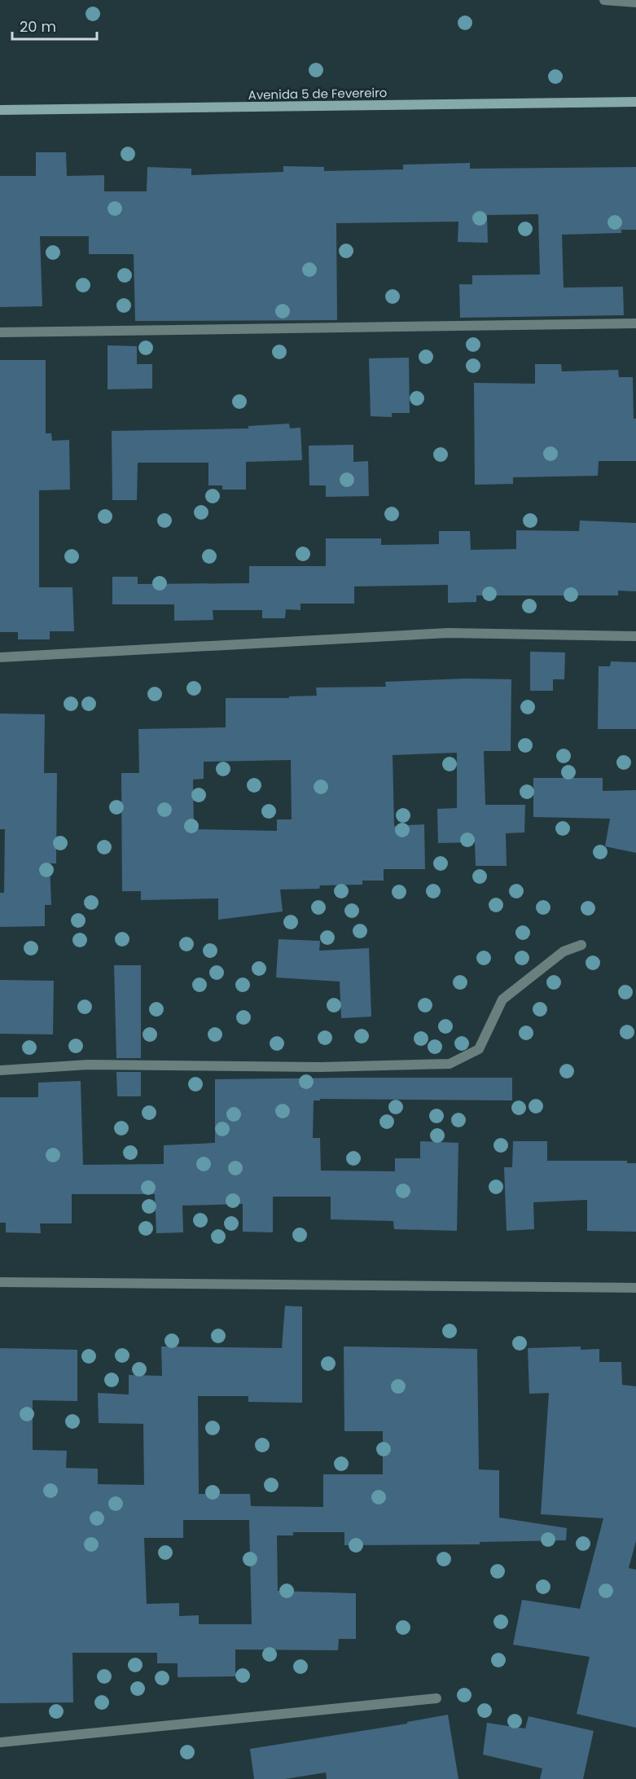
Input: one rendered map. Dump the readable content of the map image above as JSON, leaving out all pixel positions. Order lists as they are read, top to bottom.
{
  "streets": {
    "street": ["Avenida 5 de Fevereiro"]
  },
  "scale_bar": "20 m"
}
